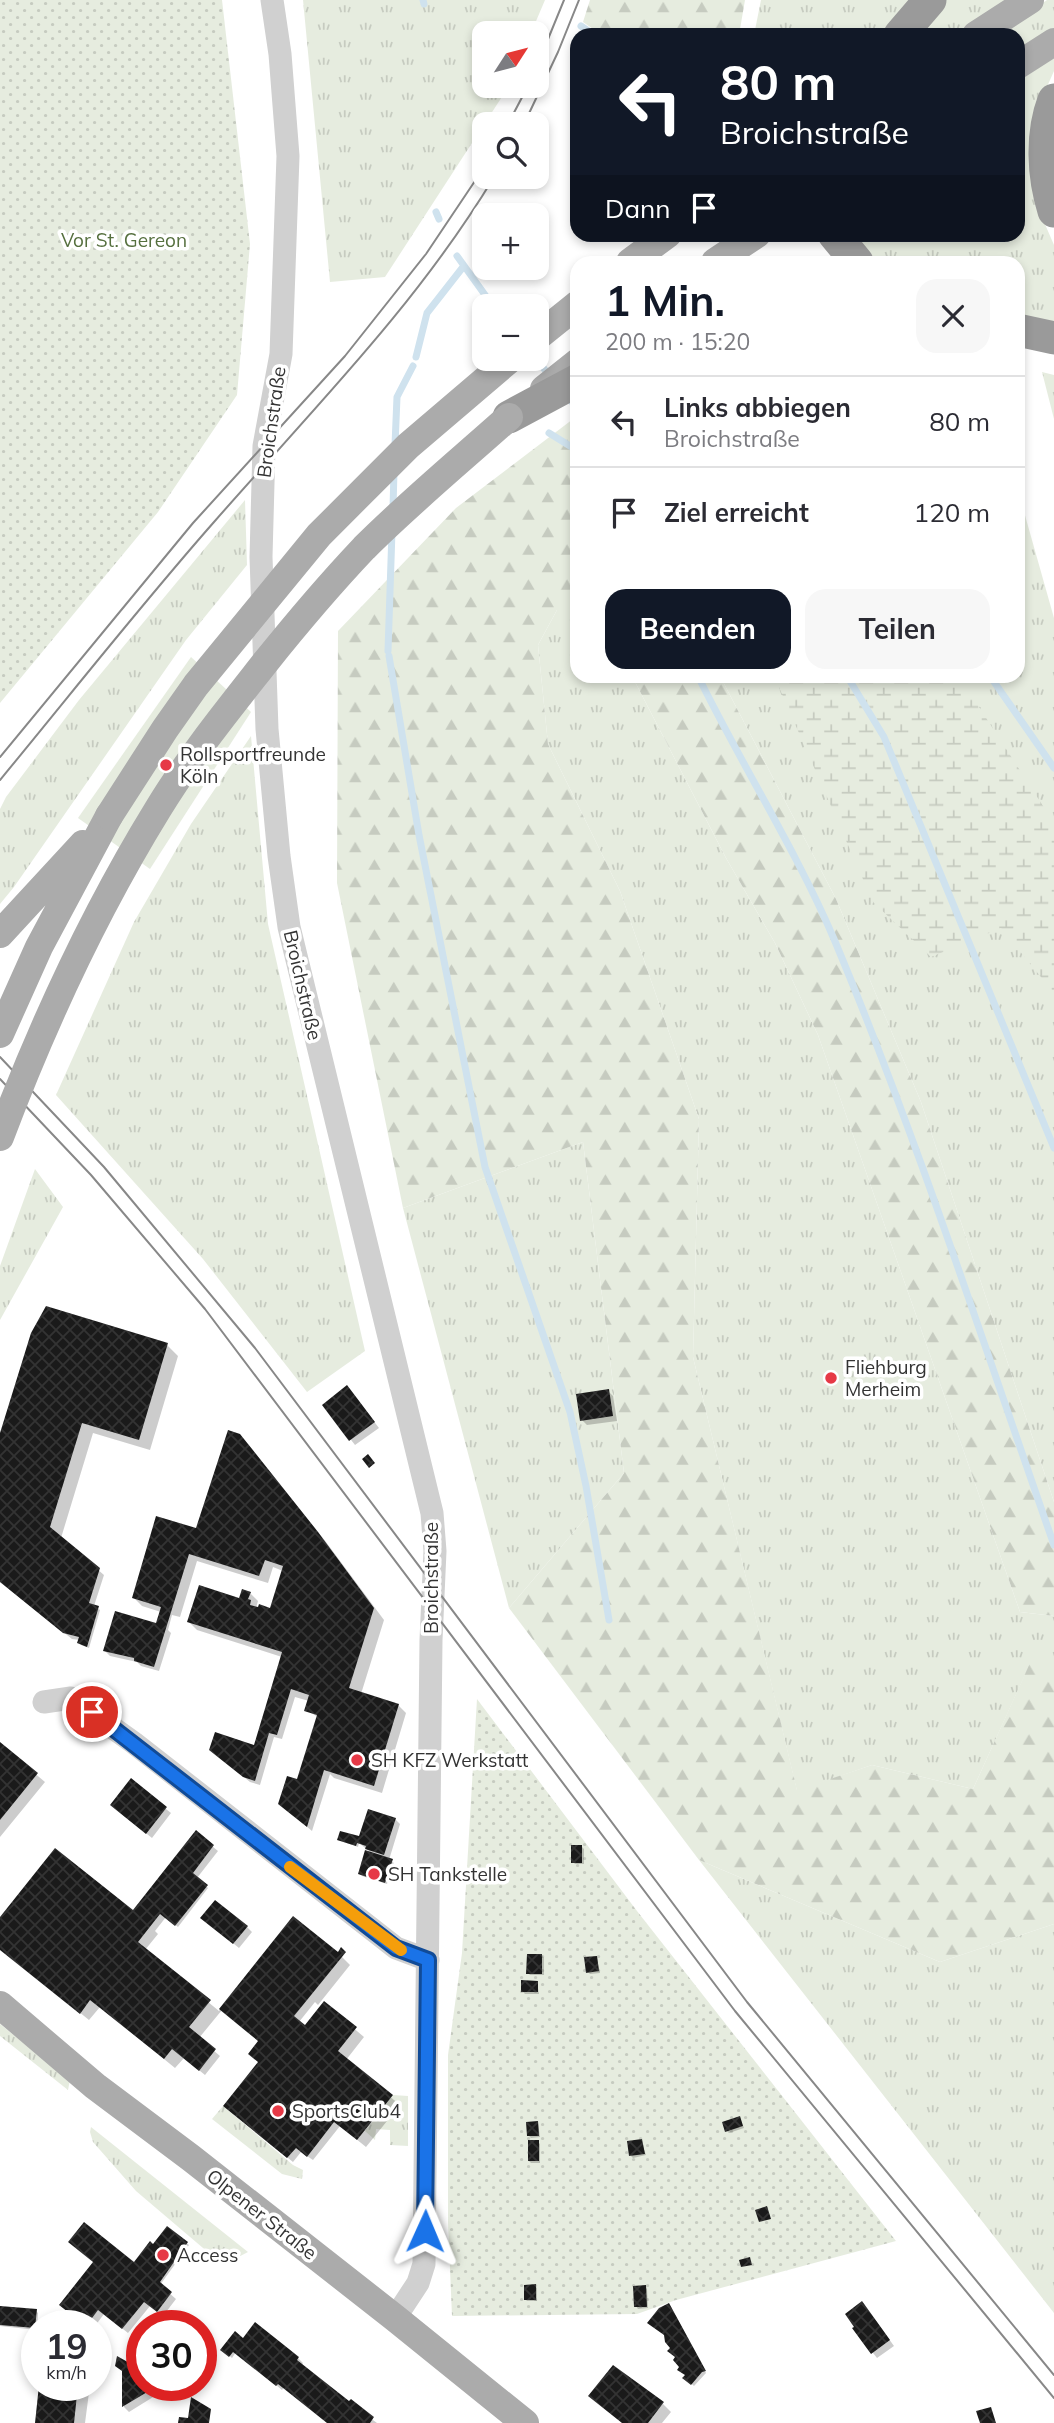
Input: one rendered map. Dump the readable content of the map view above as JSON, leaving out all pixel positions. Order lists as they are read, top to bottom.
{
  "streets": {
    "main road": ["Olpener Straße"],
    "street": ["Broichstraße"]
  },
  "crossings": [
    ["Broichstraße", "Olpener Straße"]
  ],
  "parks": ["Vor St. Gereon"],
  "places": [
    "Rollsportfreunde Köln",
    "Fliehburg Merheim",
    "SH KFZ Werkstatt",
    "SH Tankstelle",
    "SportsClub4",
    "Access"
  ],
  "north": "top right",
  "page": {
    "map_buttons": ["+", "−"],
    "turn": ["80 m", "Broichstraße"],
    "then": "Dann",
    "heading": ["1 Min.", "200 m · 15:20"],
    "list": [
      {
        "name": "Links abbiegen",
        "note": "Broichstraße",
        "value": "80 m"
      },
      {
        "name": "Ziel erreicht",
        "value": "120 m"
      }
    ],
    "buttons": ["Beenden", "Teilen"],
    "speed": "19 km/h",
    "limit": "30"
  }
}
